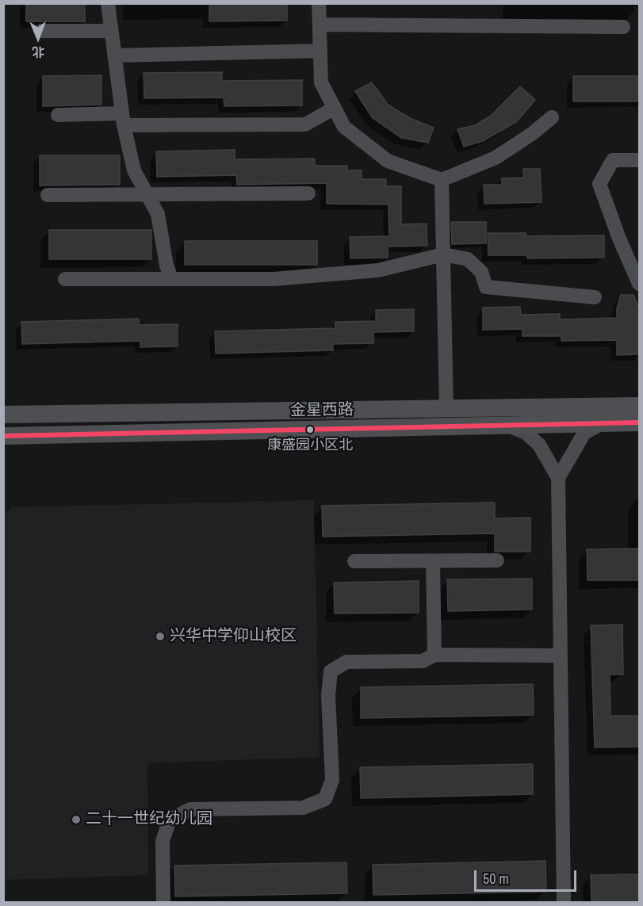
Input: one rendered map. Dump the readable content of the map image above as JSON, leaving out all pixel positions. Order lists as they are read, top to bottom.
{
  "streets": {
    "main road": ["金星西路"]
  },
  "places": ["康盛园小区北", "兴华中学仰山校区", "二十一世纪幼儿园"],
  "scale_bar": "50 m",
  "north": "bottom"
}
